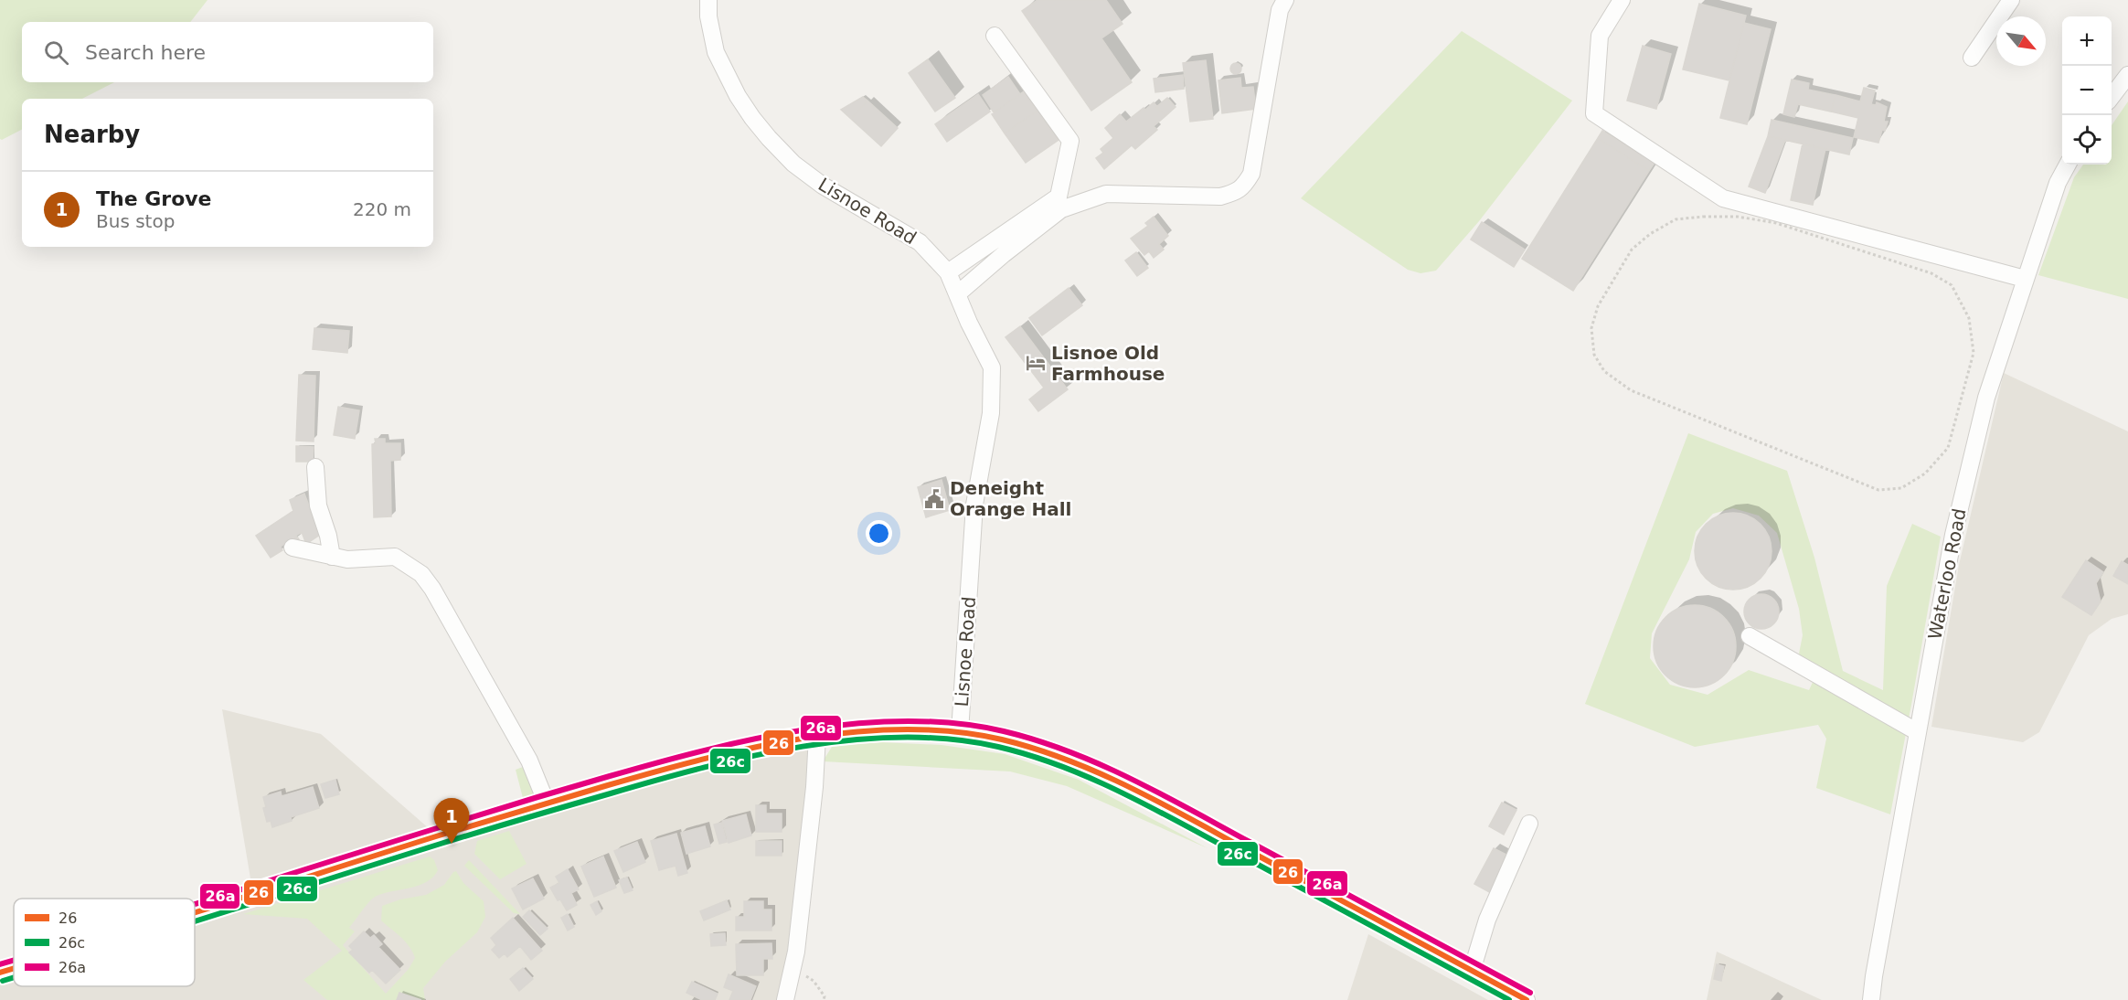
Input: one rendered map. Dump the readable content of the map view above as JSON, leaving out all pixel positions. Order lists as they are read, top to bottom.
{
  "streets": {
    "street": ["Lisnoe Road", "Waterloo Road"]
  },
  "places": {
    "hotel": ["Lisnoe Old Farmhouse"],
    "public building": ["Deneight Orange Hall"]
  },
  "lines": ["transit line 26a", "transit line 26", "transit line 26c"],
  "legend": ["26", "26c", "26a"],
  "north": "bottom right",
  "page": {
    "map_buttons": ["+", "−"],
    "search": "Search here",
    "heading": "Nearby",
    "list": [
      {
        "mark": "1",
        "name": "The Grove",
        "note": "Bus stop",
        "value": "220 m"
      }
    ],
    "pins": "1"
  }
}
